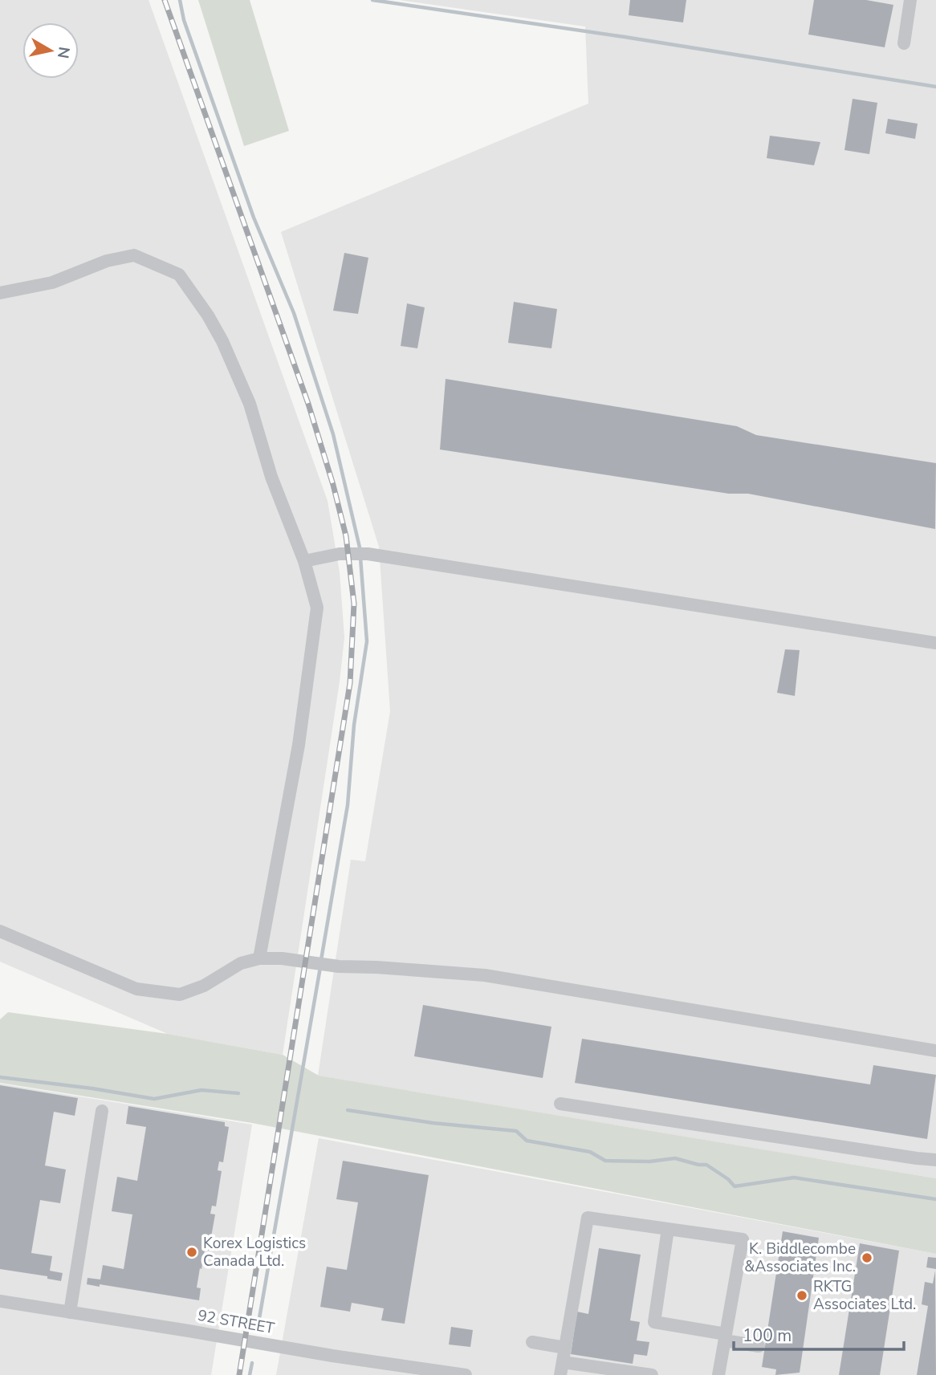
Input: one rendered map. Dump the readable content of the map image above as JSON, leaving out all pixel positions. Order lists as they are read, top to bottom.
{
  "streets": {
    "street": ["92 STREET"]
  },
  "places": ["Korex Logistics Canada Ltd.", "K. Biddlecombe &Associates Inc.", "RKTG Associates Ltd."],
  "scale_bar": "100 m",
  "north": "right"
}
